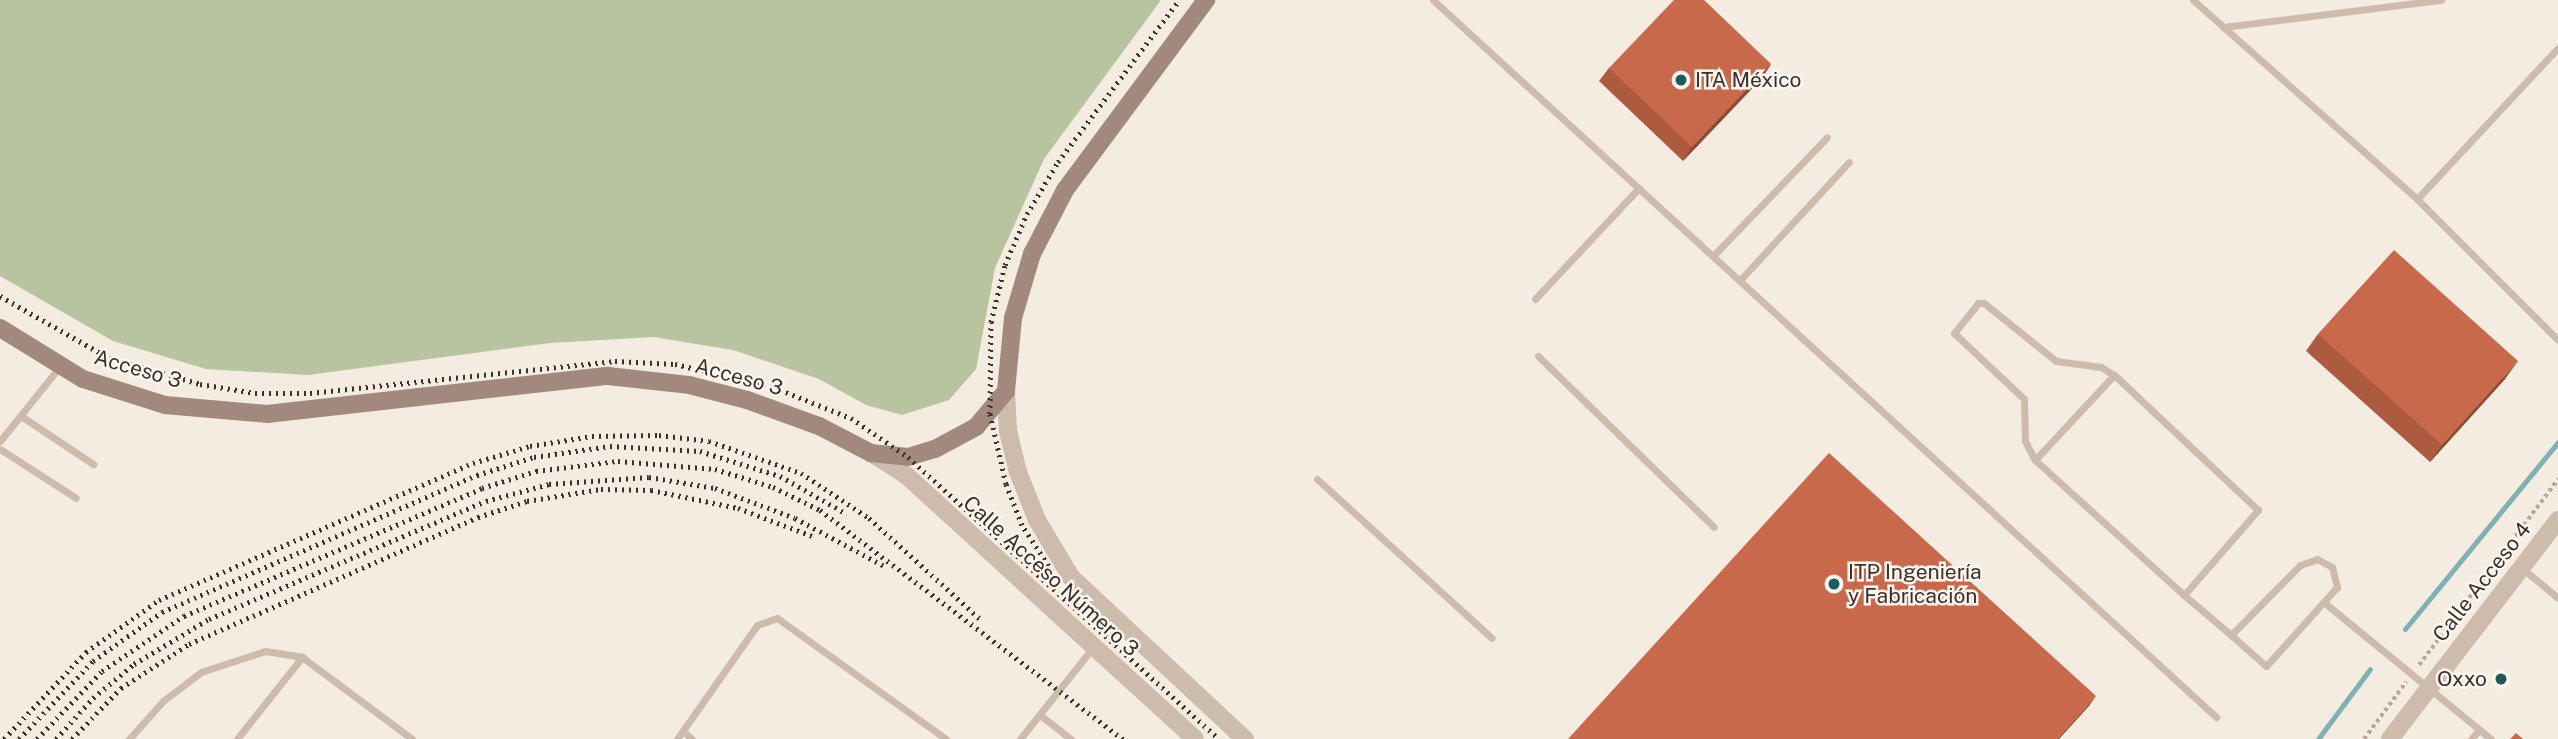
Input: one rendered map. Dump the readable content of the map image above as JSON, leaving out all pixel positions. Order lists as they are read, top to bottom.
{
  "streets": {
    "main road": ["Acceso 3"],
    "street": ["Calle Acceso Número 3", "Calle Acceso 4"]
  },
  "crossings": [
    ["Acceso 3", "Calle Acceso Número 3"]
  ],
  "places": ["ITA México", "ITP Ingeniería y Fabricación", "Oxxo"]
}
